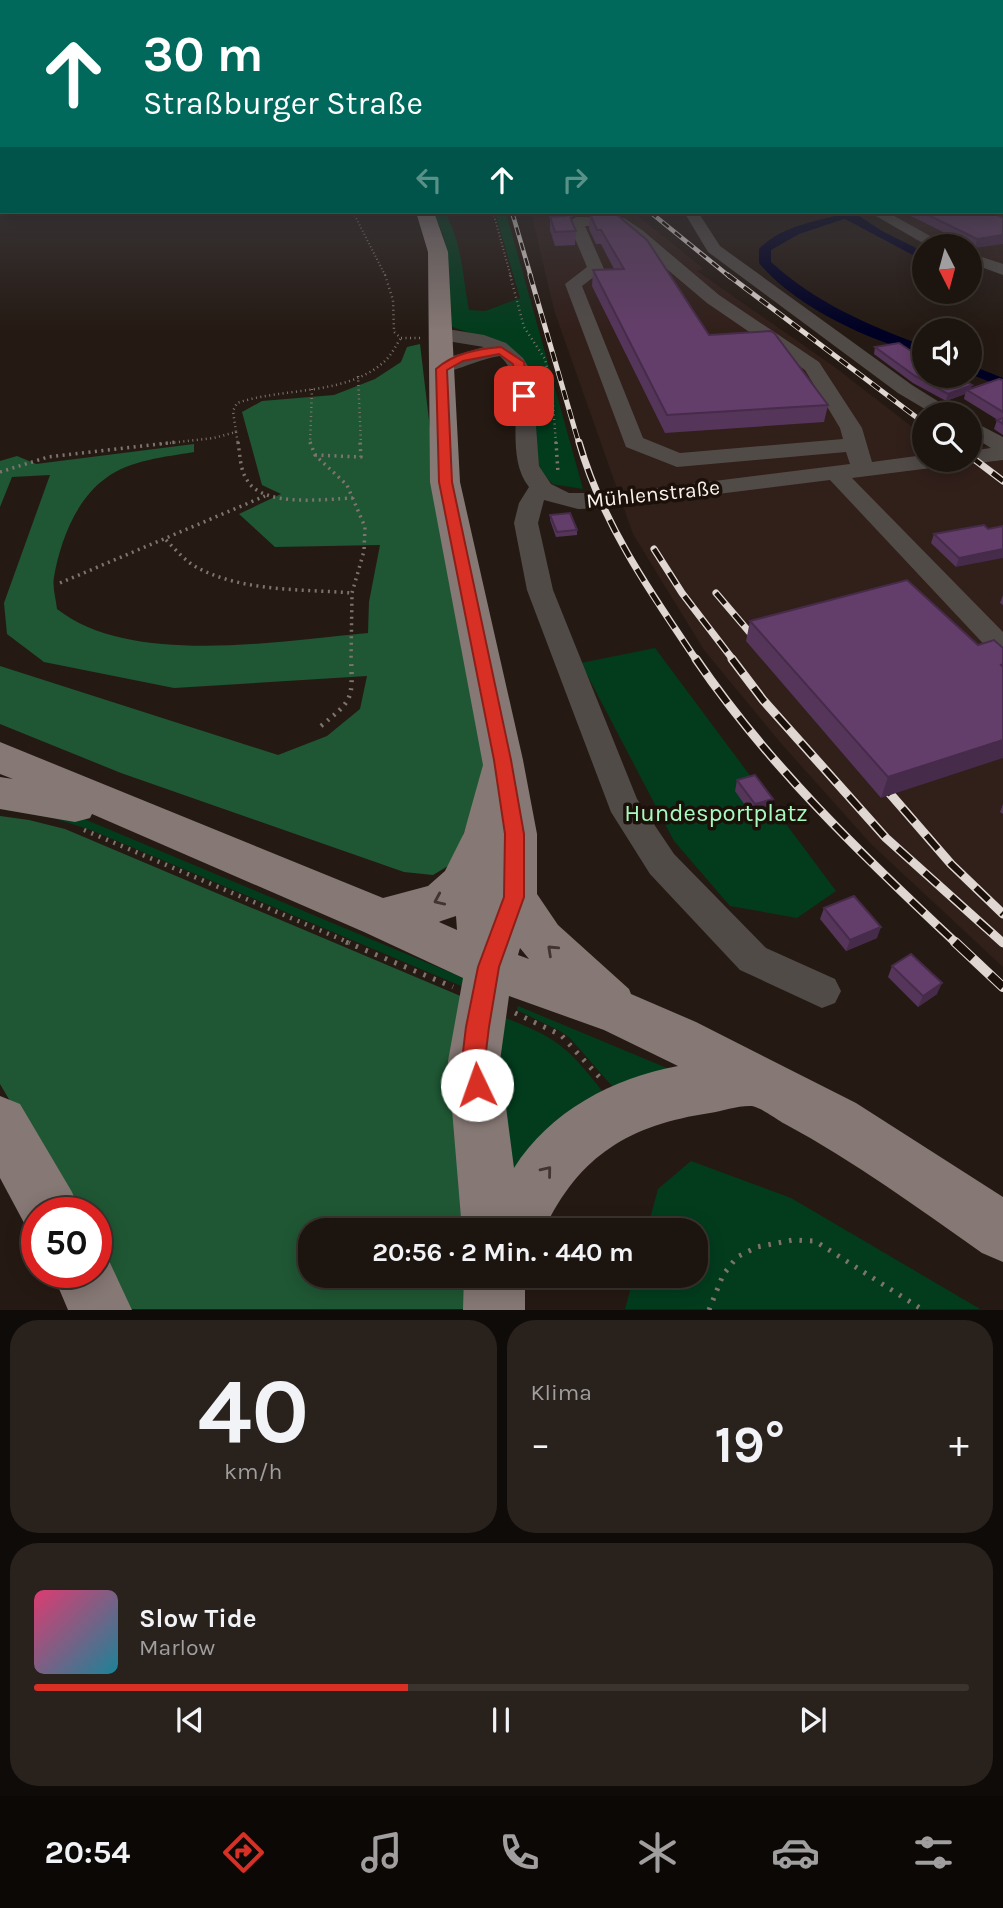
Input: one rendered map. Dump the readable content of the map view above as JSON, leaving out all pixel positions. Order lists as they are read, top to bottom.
{
  "streets": {
    "street": ["Mühlenstraße"]
  },
  "parks": ["Hundesportplatz"],
  "north": "bottom",
  "page": {
    "turn": ["30 m", "Straßburger Straße"],
    "limit": "50",
    "trip": "20:56 · 2 Min. · 440 m",
    "tile": [
      ["40", "km/h"],
      "Klima"
    ],
    "heat": ["−", "19°", "+"],
    "song": ["Slow Tide", "Marlow"],
    "tabs": "20:54"
  }
}
